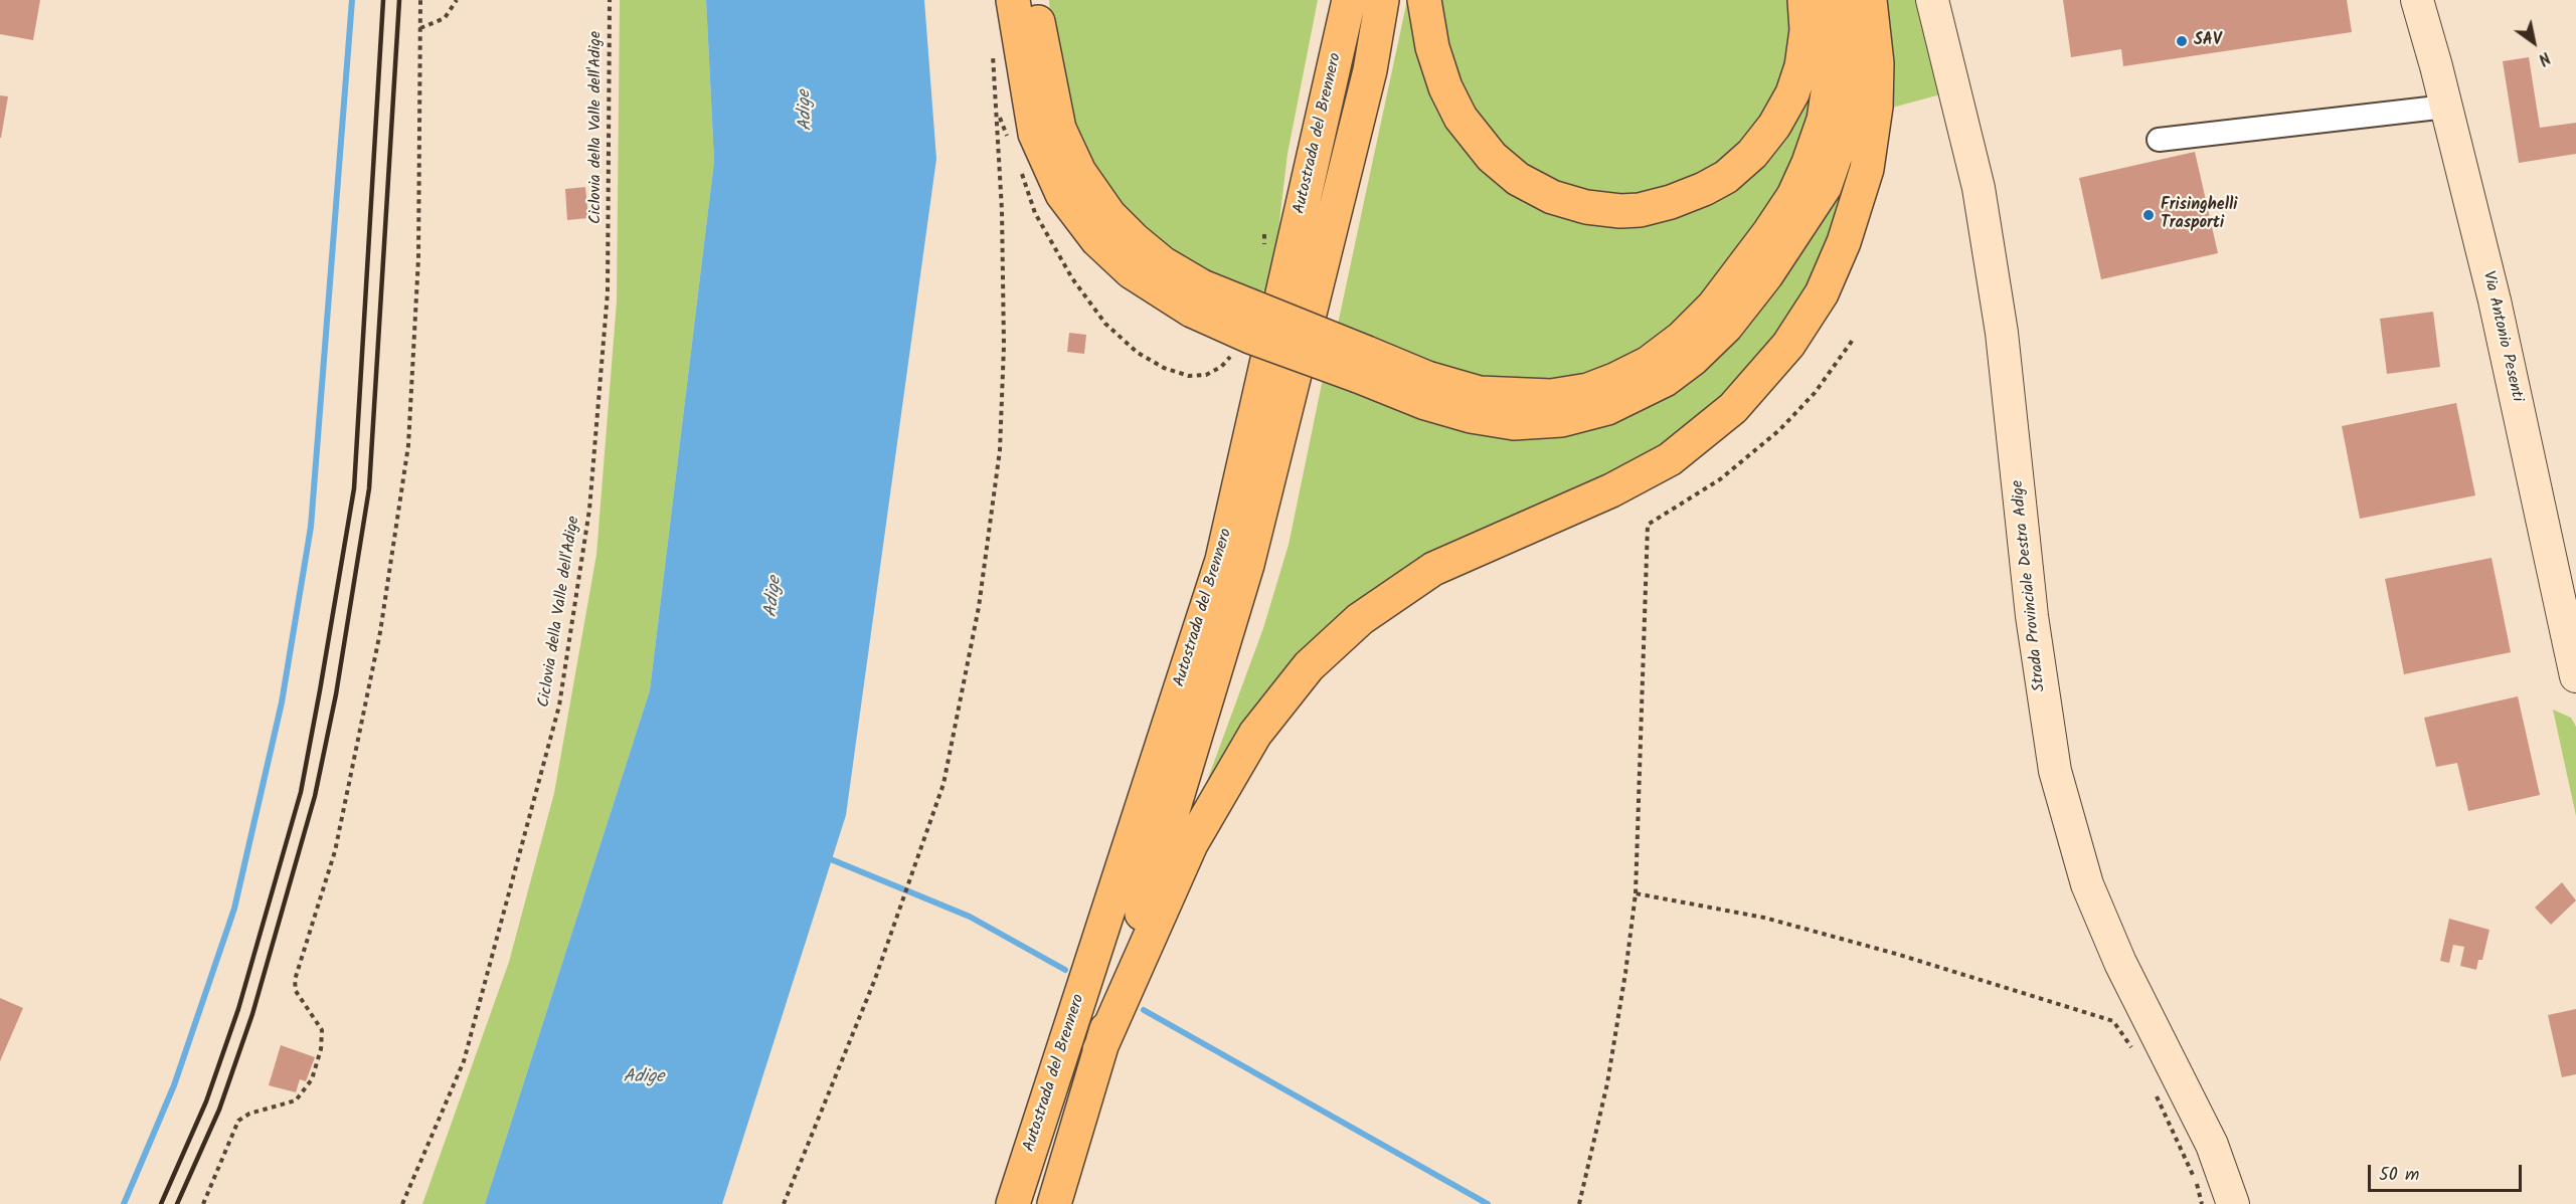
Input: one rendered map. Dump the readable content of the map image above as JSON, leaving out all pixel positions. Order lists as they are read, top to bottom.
{
  "streets": {
    "highway": ["Autostrada del Brennero"],
    "main road": ["Via Antonio Pesenti", "Strada Provinciale Destra Adige"],
    "path": ["Ciclovia della Valle dell'Adige"]
  },
  "water": ["Adige"],
  "places": ["SAV", "Frisinghelli Trasporti"],
  "scale_bar": "50 m",
  "north": "bottom right"
}
